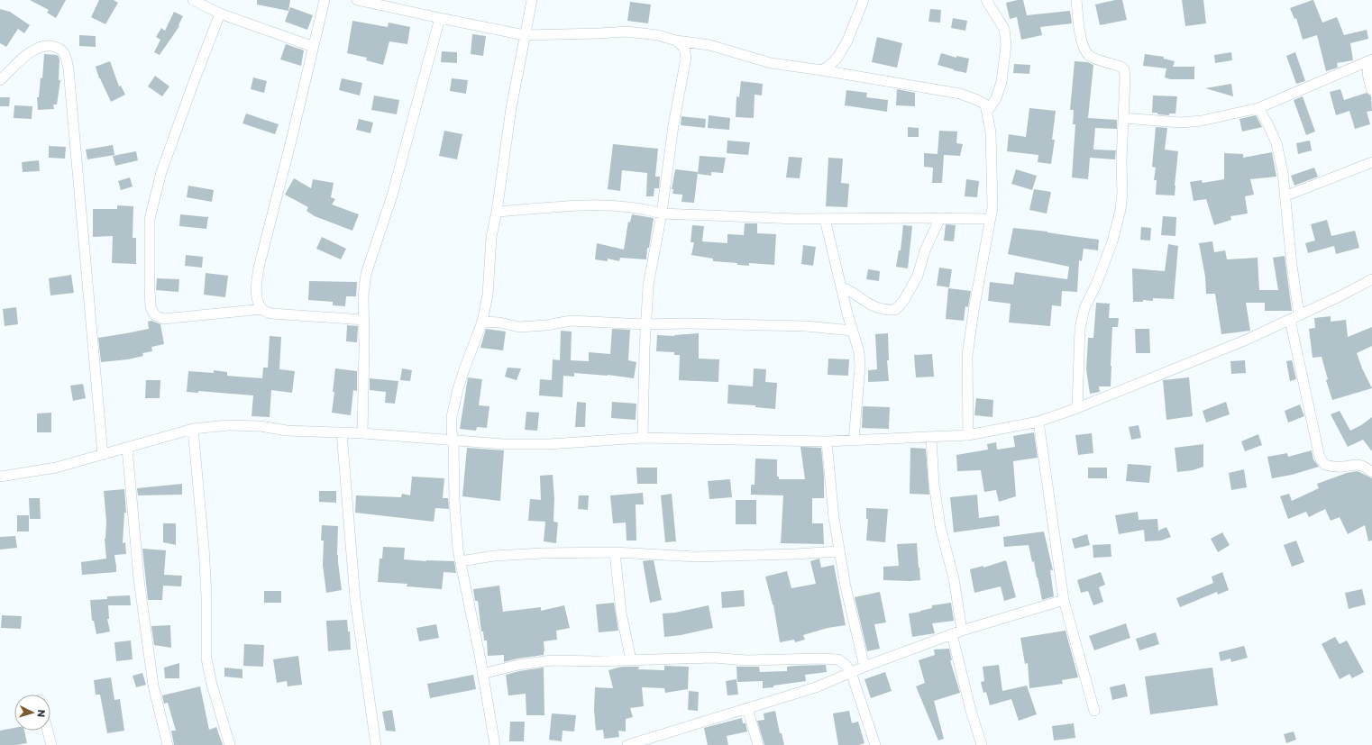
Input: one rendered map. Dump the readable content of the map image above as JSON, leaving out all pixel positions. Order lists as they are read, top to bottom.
{
  "north": "right"
}
